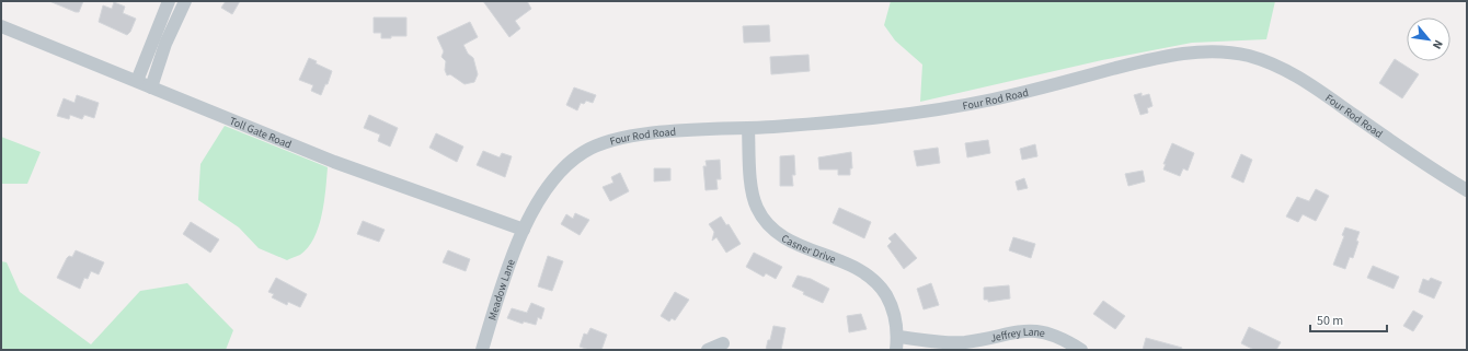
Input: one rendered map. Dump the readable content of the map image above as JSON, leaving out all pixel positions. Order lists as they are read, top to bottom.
{
  "streets": {
    "street": [
      "Four Rod Road",
      "Toll Gate Road",
      "Casner Drive",
      "Meadow Lane",
      "Jeffrey Lane"
    ]
  },
  "crossings": [
    ["Four Rod Road", "Toll Gate Road"],
    ["Four Rod Road", "Casner Drive"],
    ["Four Rod Road", "Meadow Lane"],
    ["Toll Gate Road", "Meadow Lane"],
    ["Casner Drive", "Jeffrey Lane"]
  ],
  "scale_bar": "50 m",
  "north": "bottom right"
}
